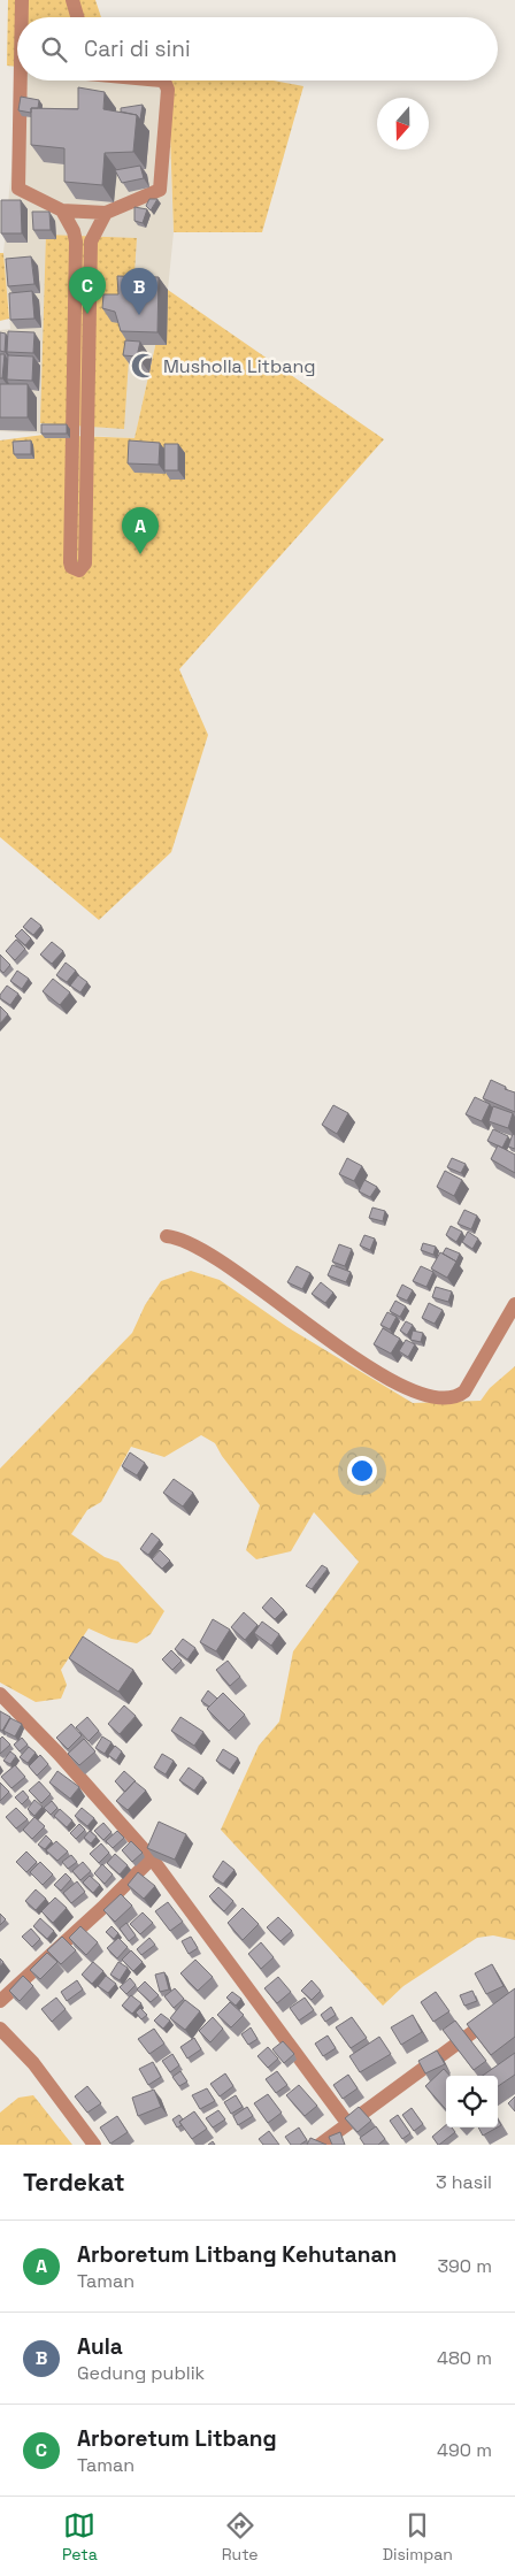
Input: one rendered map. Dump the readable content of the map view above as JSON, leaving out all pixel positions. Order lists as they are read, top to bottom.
{
  "places": {
    "mosque": ["Musholla Litbang"]
  },
  "north": "bottom",
  "page": {
    "search": "Cari di sini",
    "pins": ["C", "B", "A"],
    "heading": ["Terdekat", "3 hasil"],
    "list": [
      {
        "mark": "A",
        "name": "Arboretum Litbang Kehutanan",
        "note": "Taman",
        "value": "390 m"
      },
      {
        "mark": "B",
        "name": "Aula",
        "note": "Gedung publik",
        "value": "480 m"
      },
      {
        "mark": "C",
        "name": "Arboretum Litbang",
        "note": "Taman",
        "value": "490 m"
      }
    ],
    "nav": ["Peta", "Rute", "Disimpan"]
  }
}
